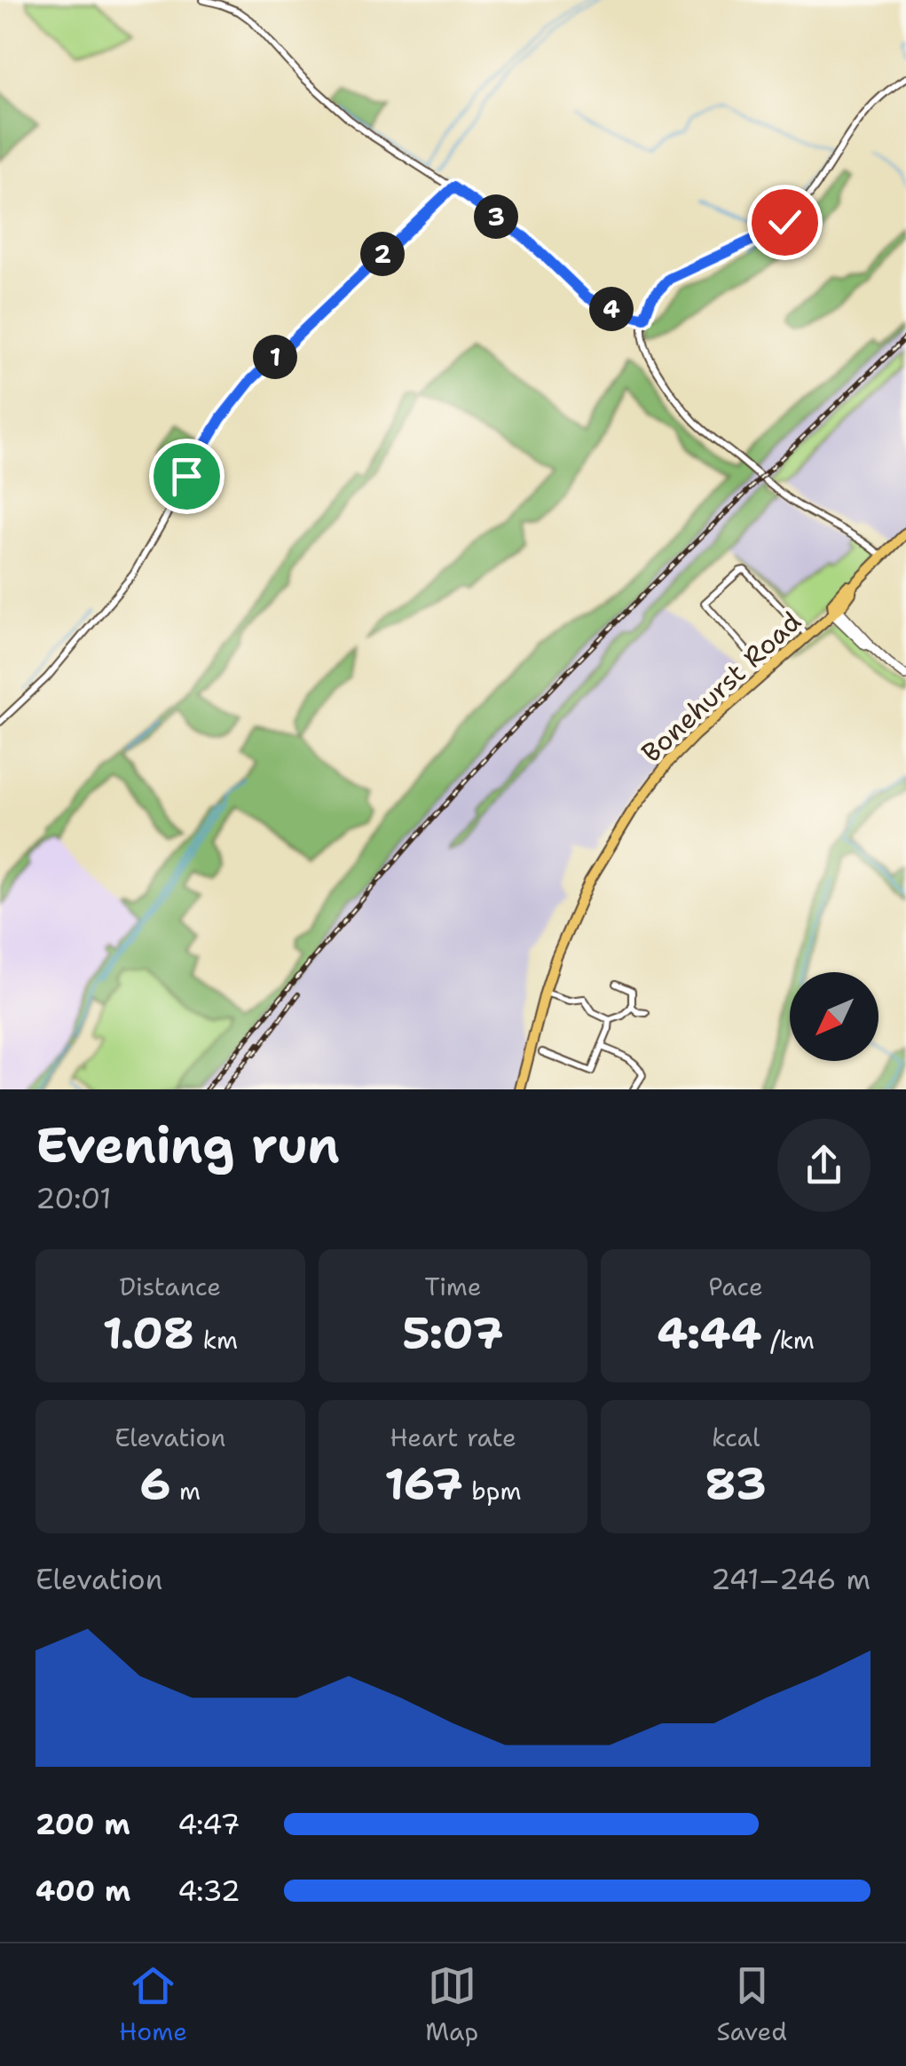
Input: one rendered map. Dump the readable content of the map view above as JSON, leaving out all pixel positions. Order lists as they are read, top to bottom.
{
  "streets": {
    "main road": ["Bonehurst Road"]
  },
  "north": "bottom left",
  "page": {
    "pins": [
      "3",
      "2",
      "4",
      "1"
    ],
    "heading": ["Evening run", "20:01"],
    "stats": [
      ["Distance", "1.08 km"],
      ["Time", "5:07"],
      ["Pace", "4:44 /km"],
      ["Elevation", "6 m"],
      ["Heart rate", "167 bpm"],
      ["kcal", "83"]
    ],
    "chart": ["Elevation", "241–246 m"],
    "list": [
      {
        "name": "200 m",
        "note": "4:47"
      },
      {
        "name": "400 m",
        "note": "4:32"
      }
    ],
    "tabs": ["Home", "Map", "Saved"]
  }
}
